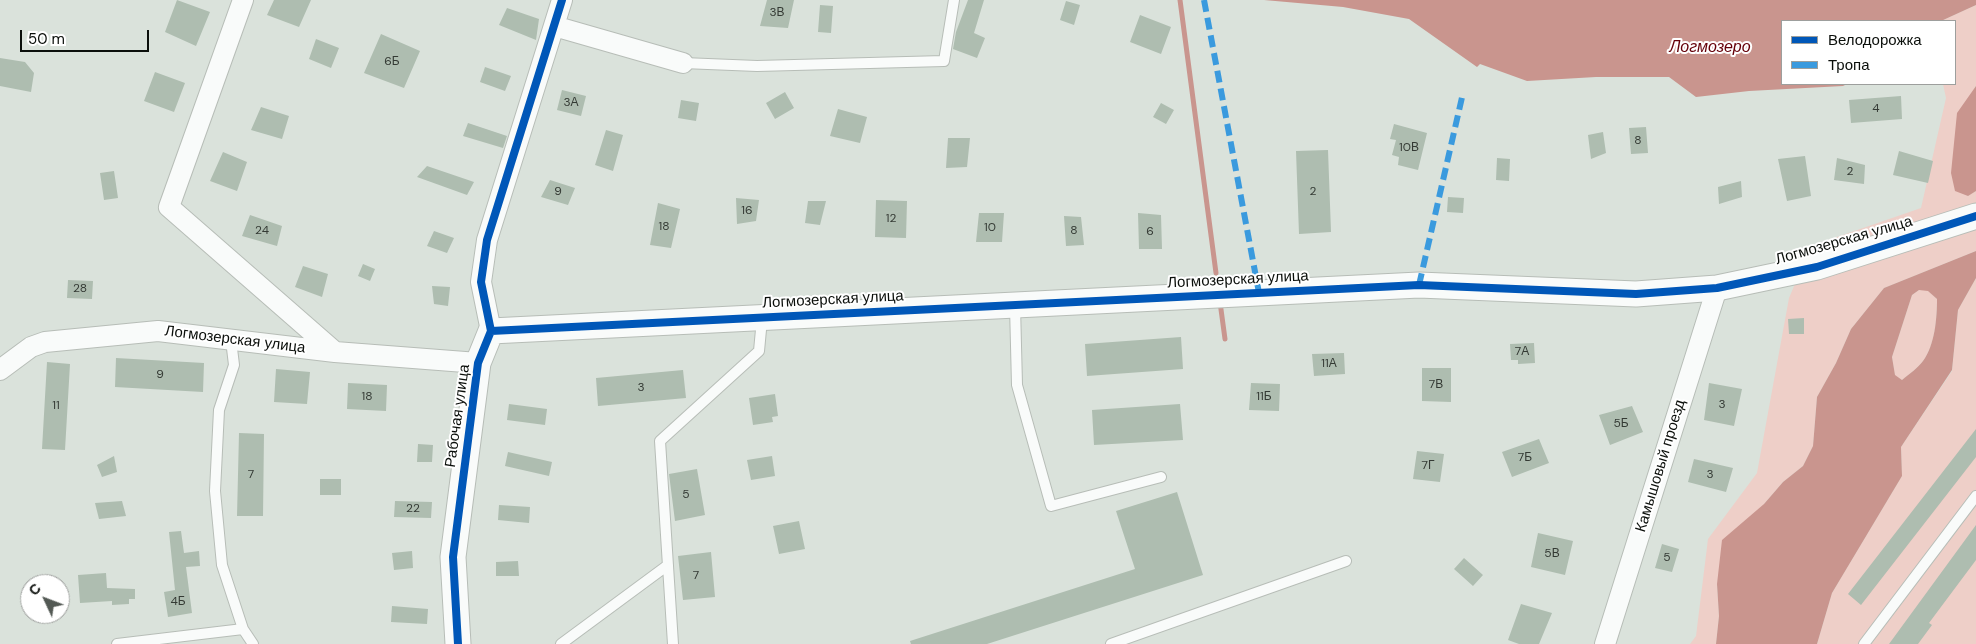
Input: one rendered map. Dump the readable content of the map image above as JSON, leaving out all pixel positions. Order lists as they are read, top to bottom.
{
  "streets": {
    "street": ["Логмозерская улица", "Рабочая улица", "Камышовый проезд"]
  },
  "crossings": [
    ["Логмозерская улица", "Рабочая улица"],
    ["Логмозерская улица", "Камышовый проезд"]
  ],
  "water": ["Логмозеро"],
  "house_numbers": [
    "3В",
    "6Б",
    "3А",
    "4",
    "8",
    "10В",
    "2",
    "9",
    "2",
    "16",
    "12",
    "18",
    "10",
    "24",
    "8",
    "6",
    "28",
    "7А",
    "11А",
    "9",
    "7В",
    "3",
    "18",
    "11Б",
    "3",
    "11",
    "5Б",
    "7Б",
    "7Г",
    "7",
    "3",
    "5",
    "22",
    "5В",
    "5",
    "7",
    "4Б"
  ],
  "legend": ["Велодорожка", "Тропа"],
  "scale_bar": "50 m",
  "north": "top left"
}
